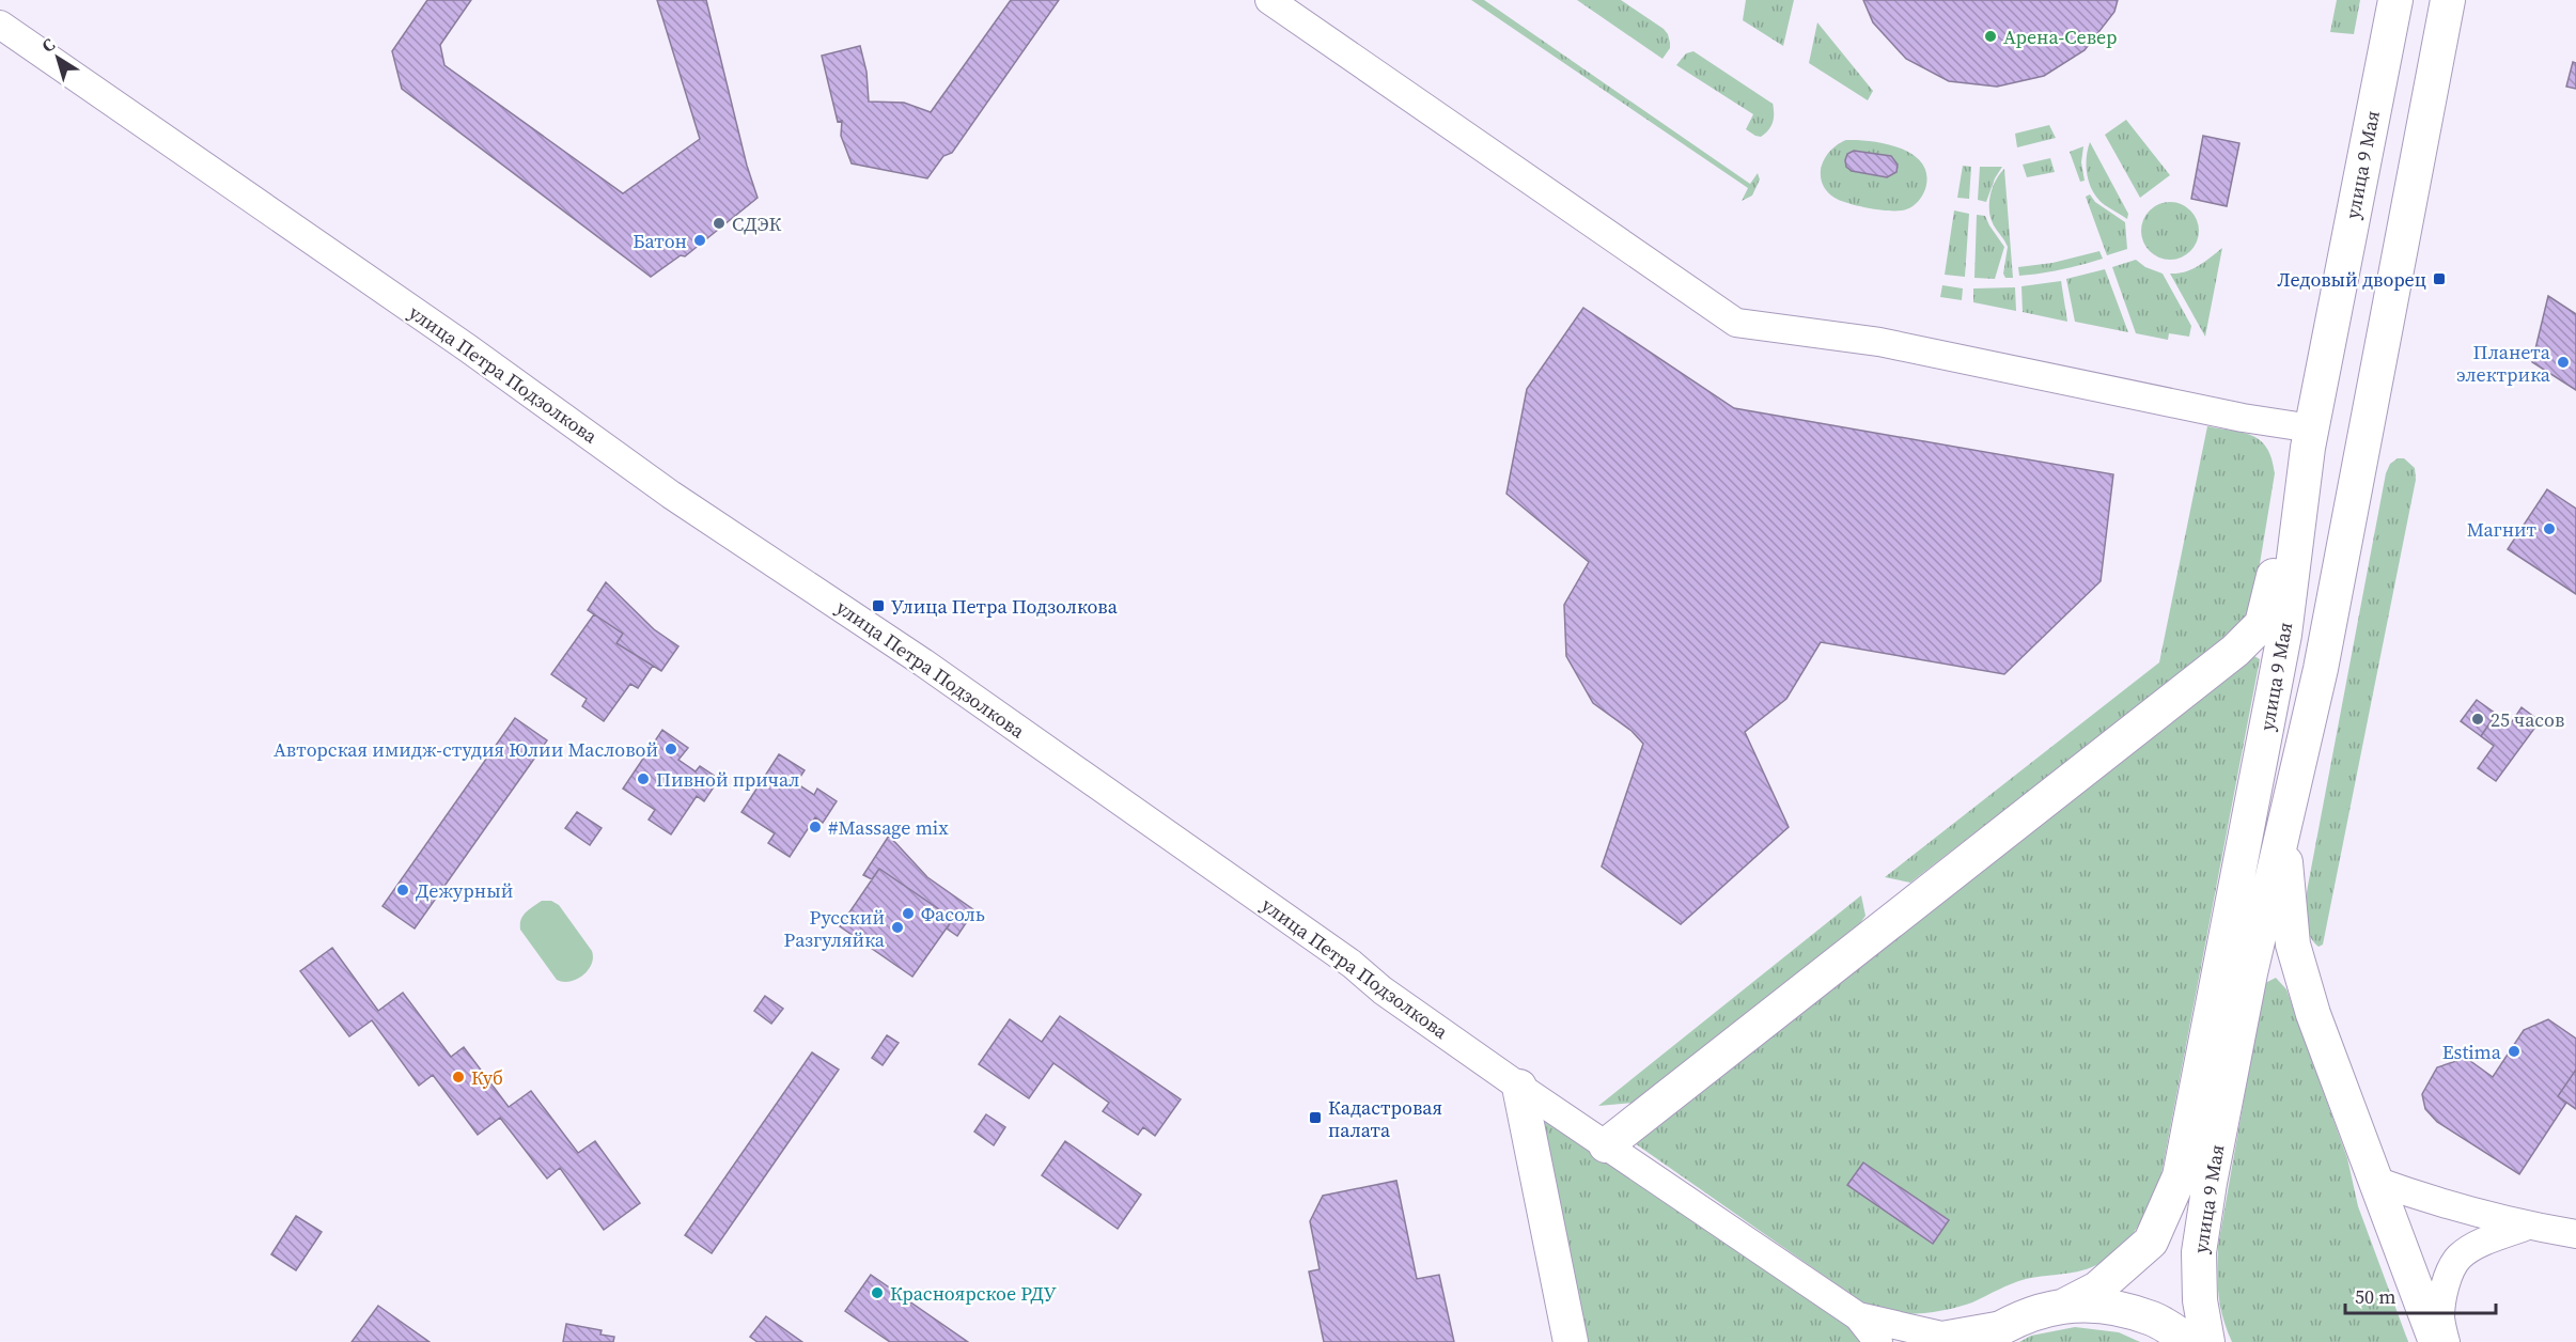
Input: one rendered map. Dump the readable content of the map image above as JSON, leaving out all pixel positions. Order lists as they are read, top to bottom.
{
  "streets": {
    "main road": ["улица 9 Мая"],
    "street": ["улица Петра Подзолкова"]
  },
  "places": {
    "other": [
      "Арена-Север",
      "СДЭК",
      "Батон",
      "Планета электрика",
      "Магнит",
      "25 часов",
      "Авторская имидж-студия Юлии Масловой",
      "Пивной причал",
      "#Massage mix",
      "Дежурный",
      "Фасоль",
      "Русский Разгуляйка",
      "Estima",
      "Куб",
      "Красноярское РДУ"
    ],
    "transit": ["Ледовый дворец", "Улица Петра Подзолкова", "Кадастровая палата"]
  },
  "scale_bar": "50 m",
  "north": "top left"
}
